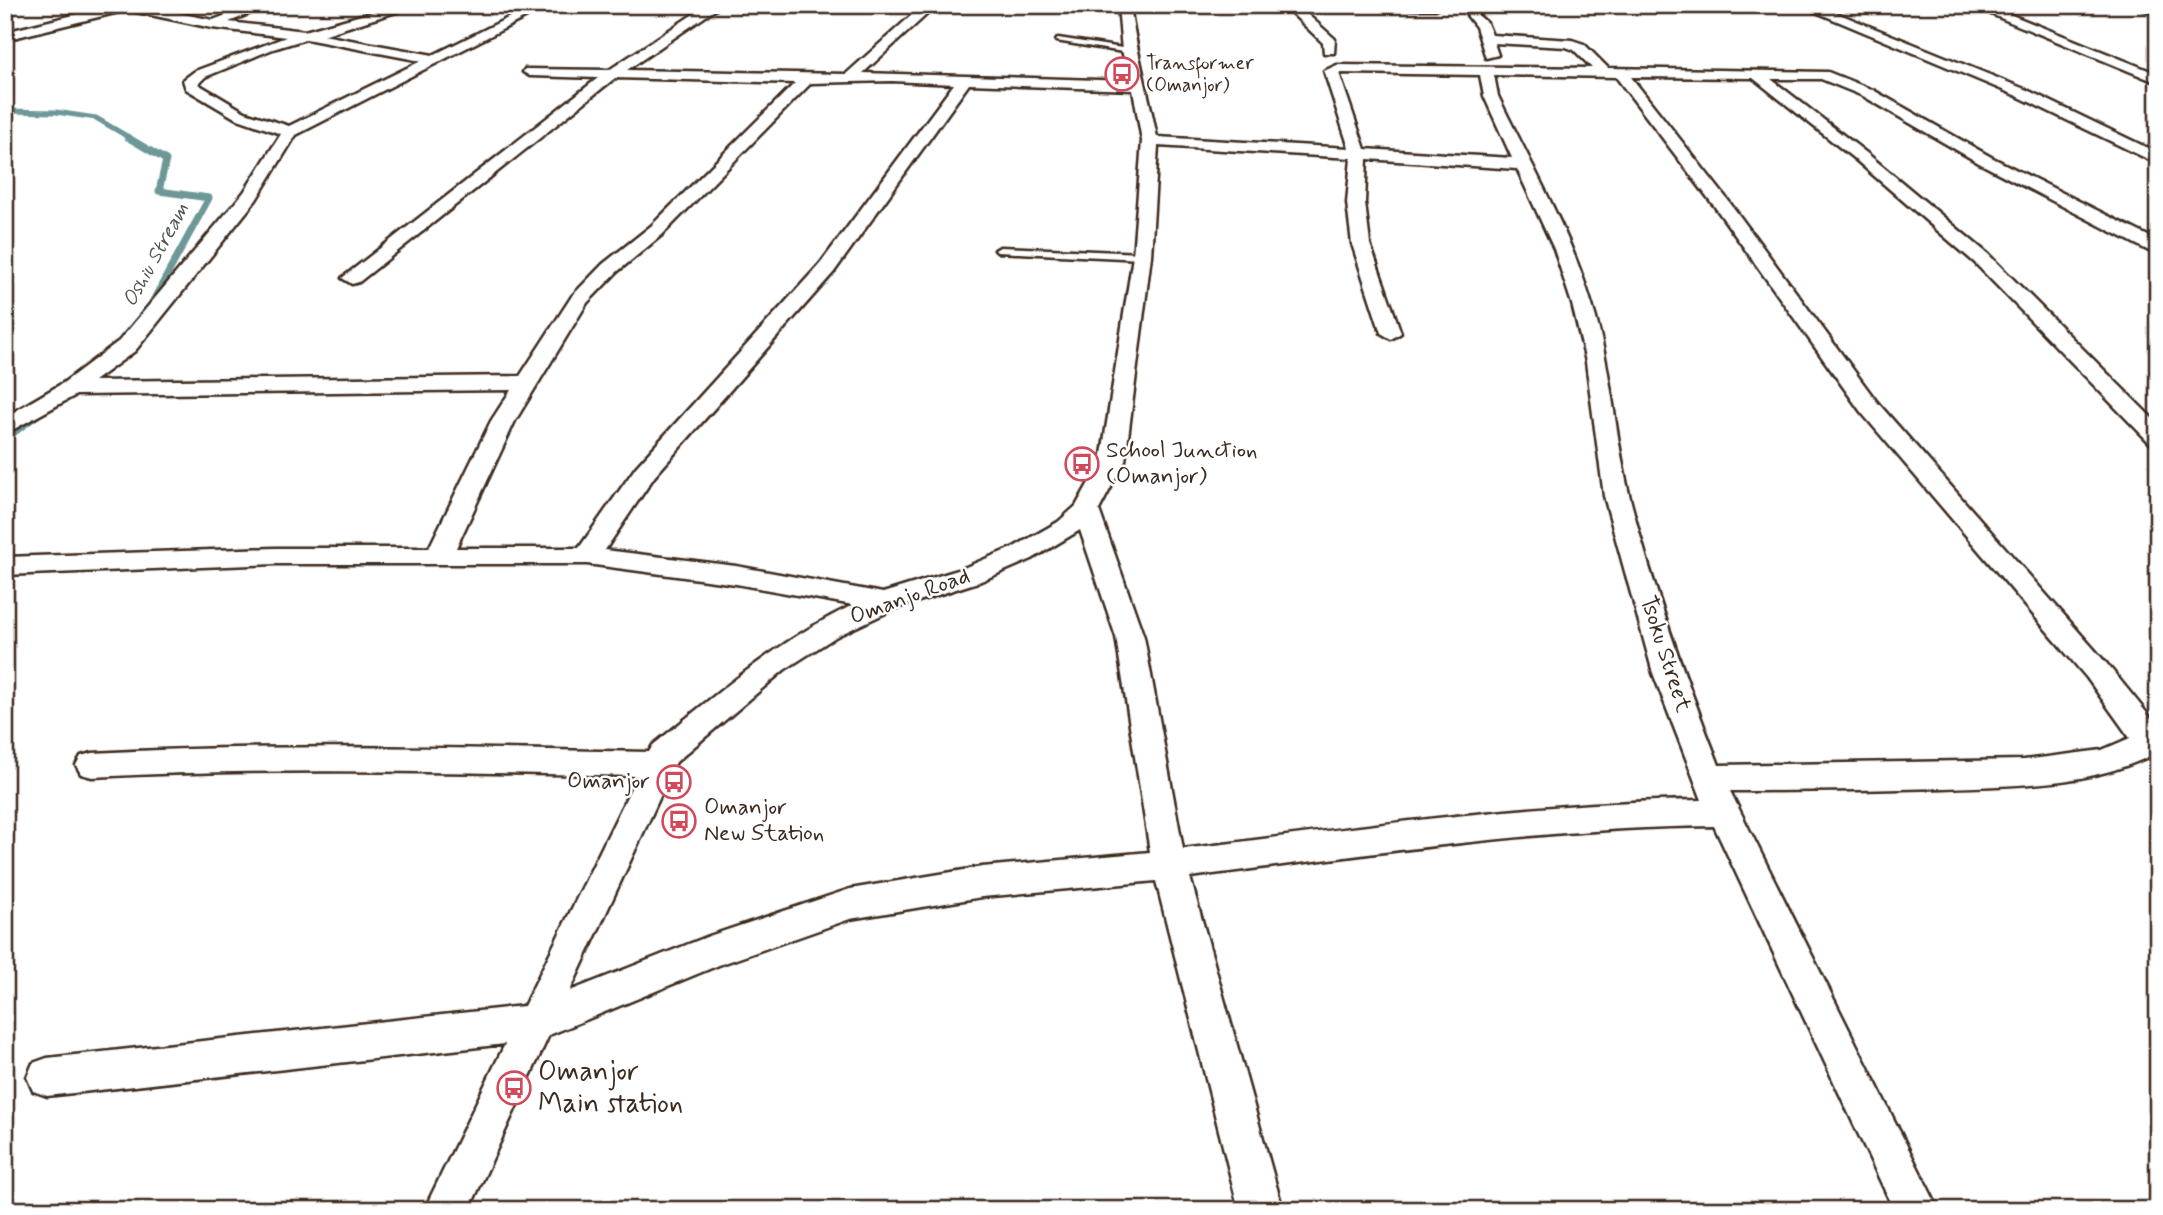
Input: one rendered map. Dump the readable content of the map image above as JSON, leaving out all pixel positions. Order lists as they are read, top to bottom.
{
  "streets": {
    "street": ["Omanjo Road", "Tsoku Street"]
  },
  "water": ["Oshiu Stream"],
  "places": {
    "bus stop": [
      "Transformer (Omanjor)",
      "School Junction (Omanjor)",
      "Omanjor",
      "Omanjor New Station",
      "Omanjor Main station"
    ]
  }
}
